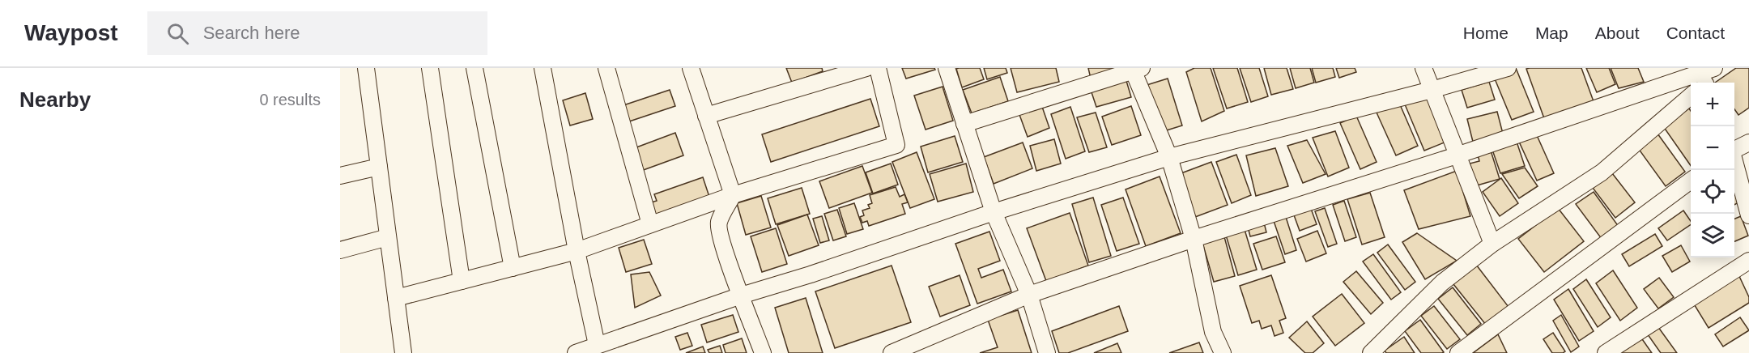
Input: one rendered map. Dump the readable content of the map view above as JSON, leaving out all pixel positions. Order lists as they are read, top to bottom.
{
  "page": {
    "header": "Waypost",
    "search": "Search here",
    "nav": [
      "Home",
      "Map",
      "About",
      "Contact"
    ],
    "heading": ["Nearby", "0 results"],
    "map_buttons": ["+", "−"]
  }
}
